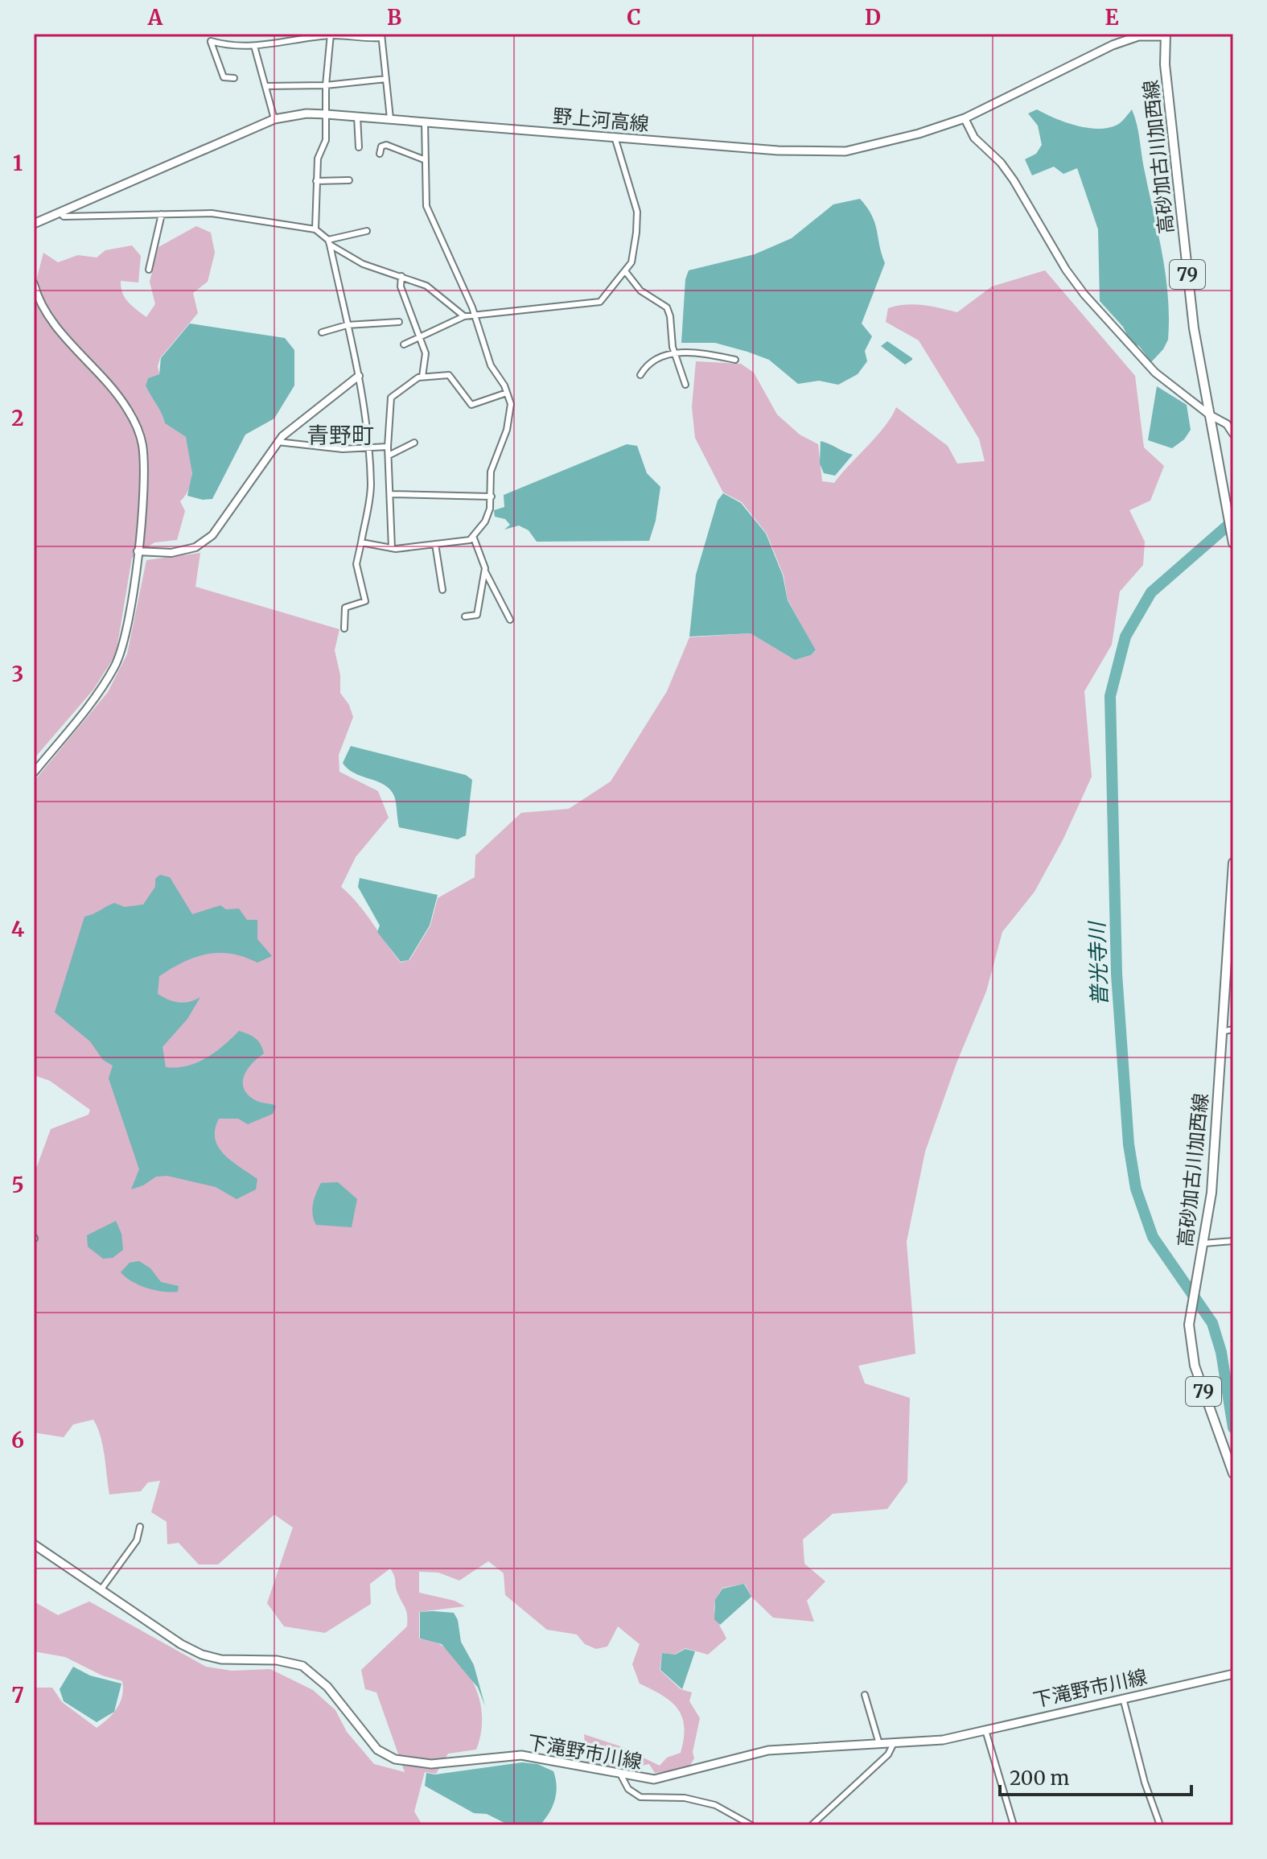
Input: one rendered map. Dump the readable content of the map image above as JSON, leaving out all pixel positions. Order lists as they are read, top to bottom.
{
  "streets": {
    "main road": [
      "野上河高線",
      "高砂加古川加西線",
      "79",
      "下滝野市川線"
    ]
  },
  "crossings": [
    ["野上河高線", "高砂加古川加西線"]
  ],
  "districts": ["青野町"],
  "water": ["普光寺川"],
  "scale_bar": "200 m",
  "grid": {
    "columns": [
      "A",
      "B",
      "C",
      "D",
      "E"
    ],
    "rows": [
      "1",
      "2",
      "3",
      "4",
      "5",
      "6",
      "7"
    ]
  }
}
